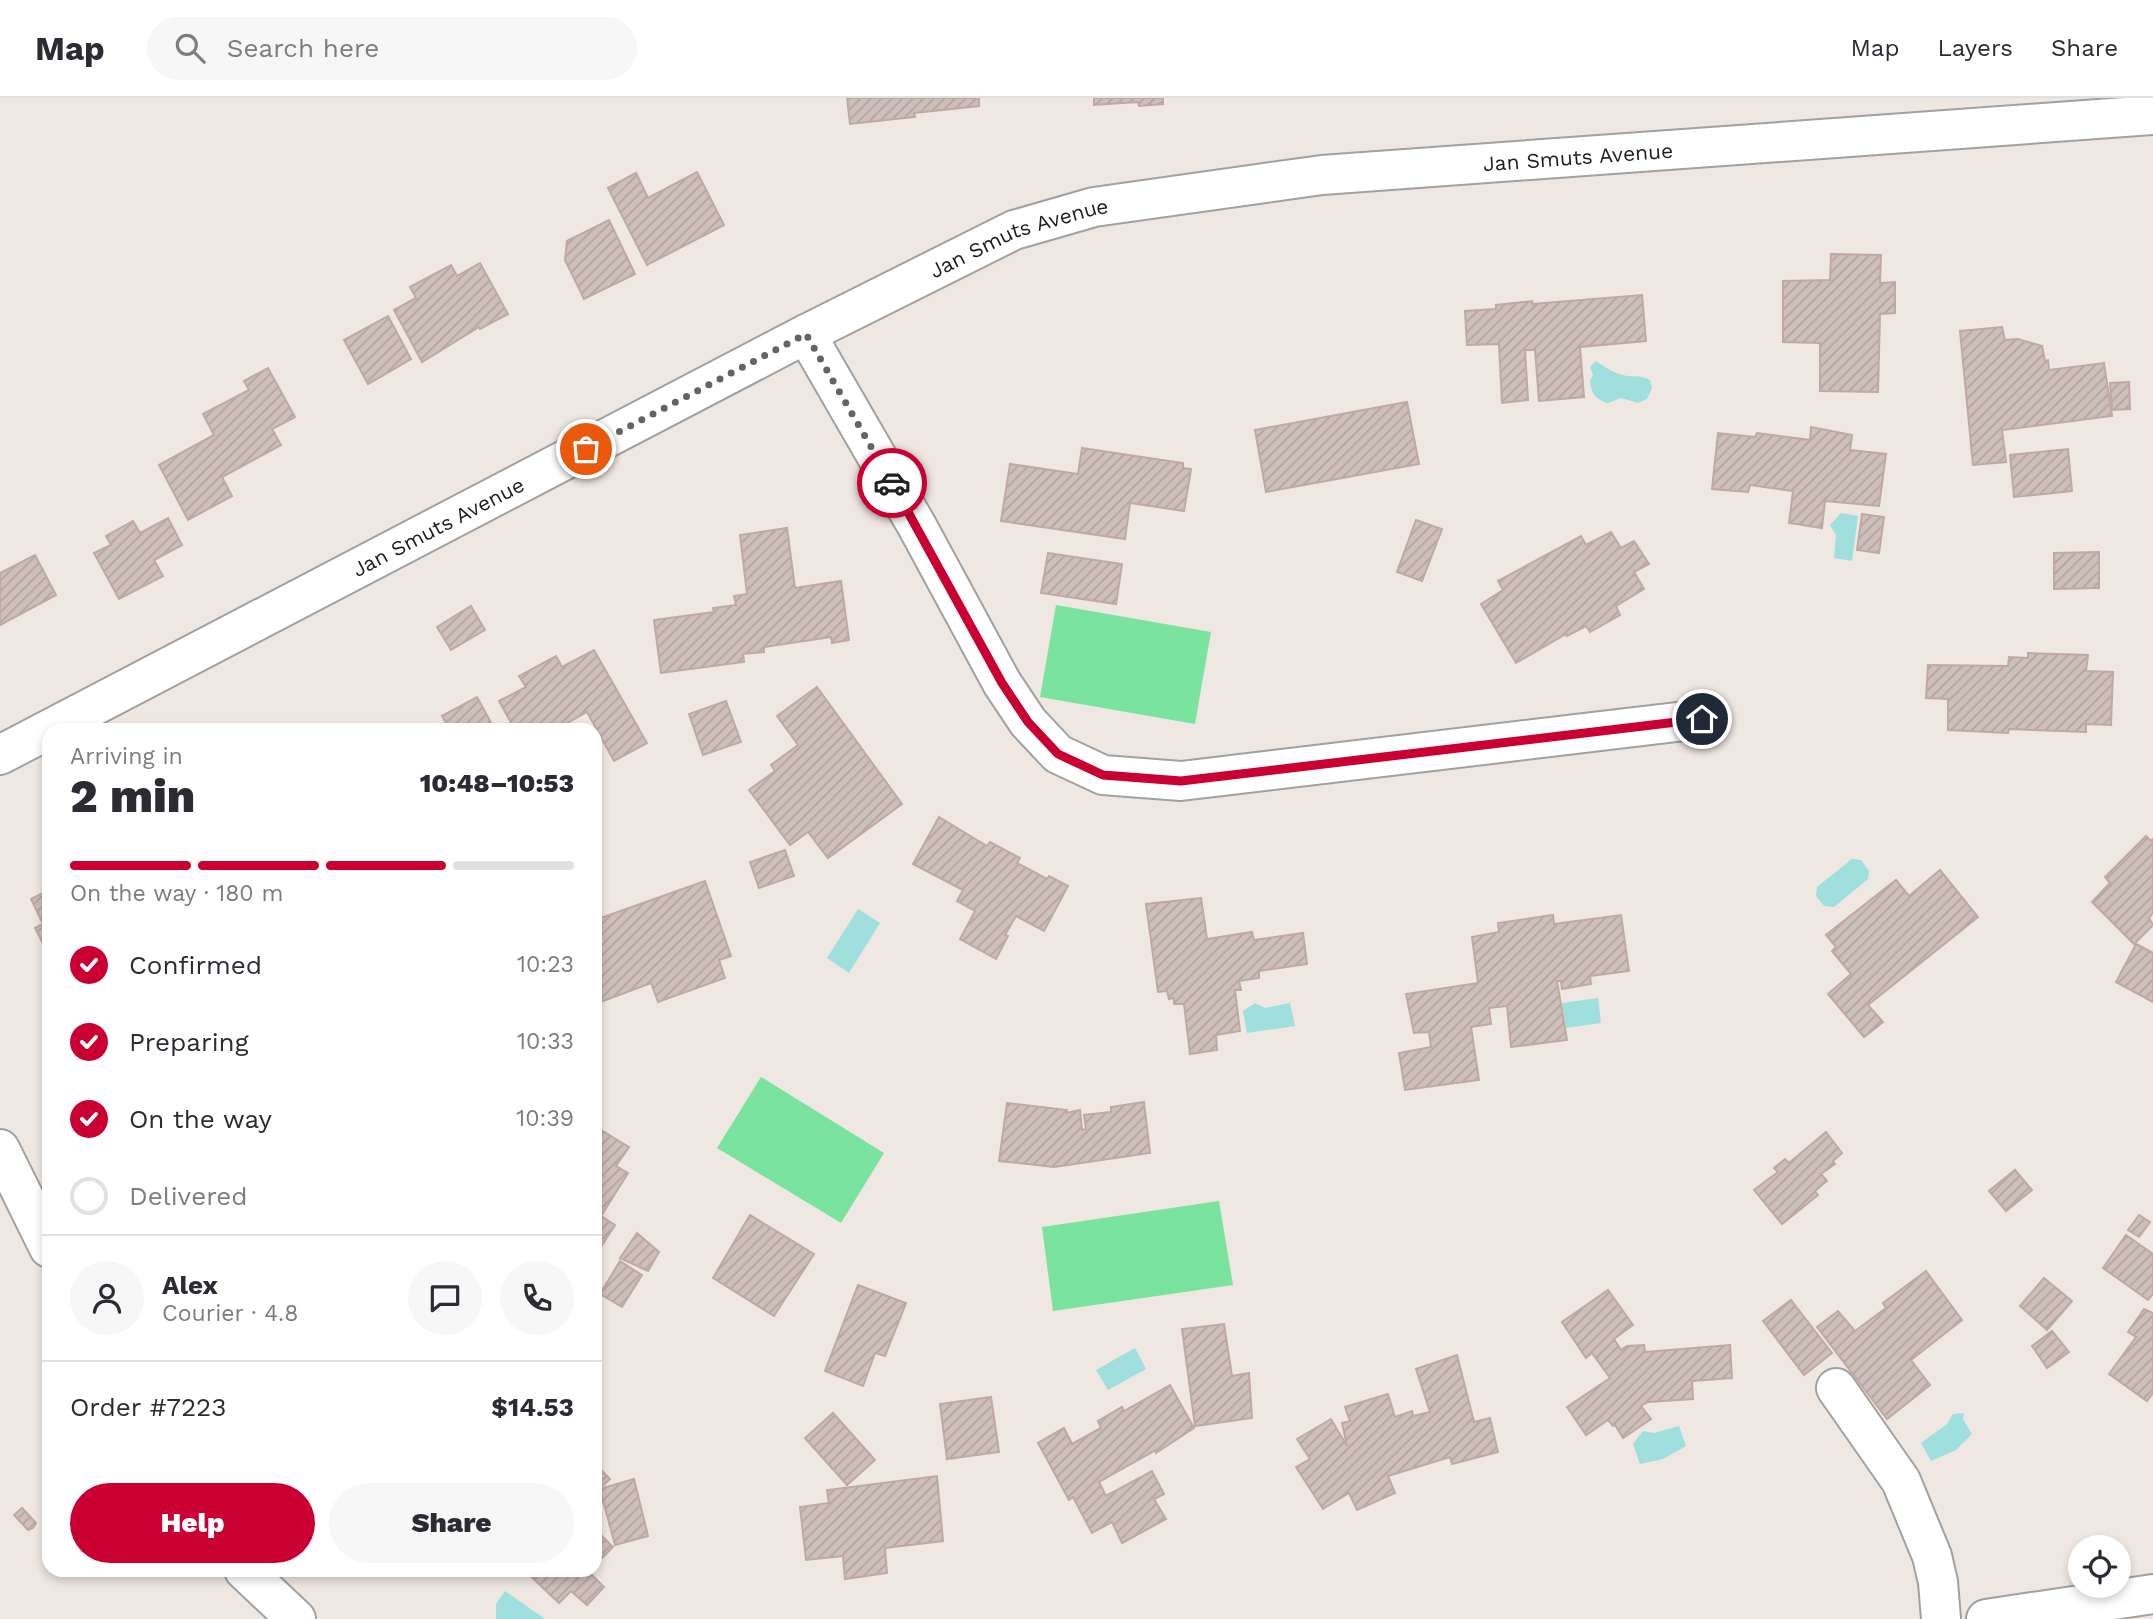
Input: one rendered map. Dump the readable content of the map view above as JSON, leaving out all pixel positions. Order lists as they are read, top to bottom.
{
  "streets": {
    "street": ["Jan Smuts Avenue"]
  },
  "page": {
    "header": "Map",
    "search": "Search here",
    "nav": ["Map", "Layers", "Share"],
    "heading": ["2 min", "Arriving in", "10:48–10:53"],
    "panel": [
      "Alex",
      "Courier · 4.8",
      "Order #7223",
      "$14.53"
    ],
    "bar": "On the way · 180 m",
    "list": [
      ["Confirmed", "10:23"],
      ["Preparing", "10:33"],
      ["On the way", "10:39"],
      "Delivered"
    ],
    "buttons": ["Help", "Share"]
  }
}
